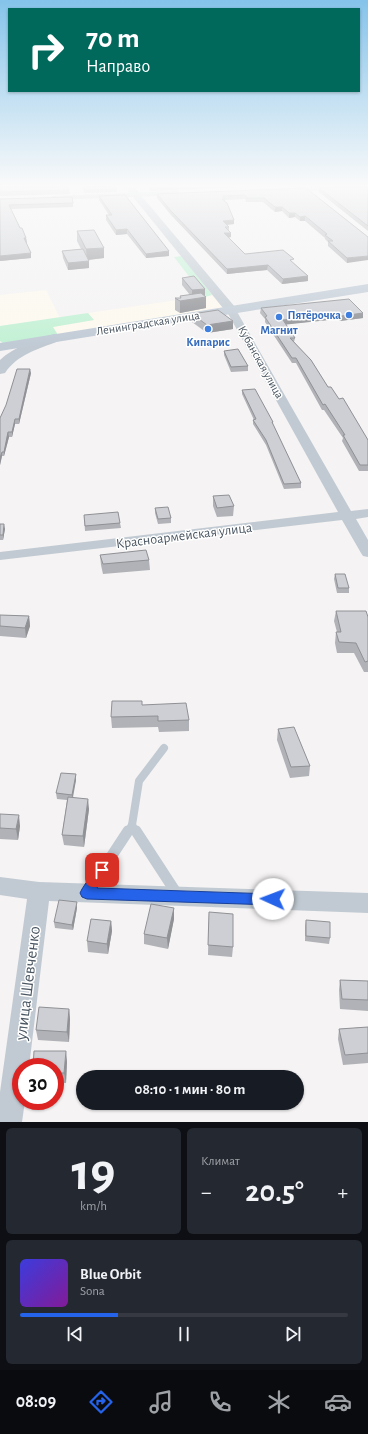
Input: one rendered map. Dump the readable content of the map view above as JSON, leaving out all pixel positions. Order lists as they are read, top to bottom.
{
  "streets": {
    "main road": ["Ленинградская улица"],
    "street": ["Кубанская улица", "Красноармейская улица", "улица Шевченко"]
  },
  "crossings": [
    ["Ленинградская улица", "Кубанская улица"],
    ["Кубанская улица", "Красноармейская улица"]
  ],
  "places": ["Пятёрочка", "Магнит", "Кипарис"],
  "page": {
    "turn": ["70 m", "Направо"],
    "limit": "30",
    "trip": "08:10 · 1 мин · 80 m",
    "tile": [
      ["19", "km/h"],
      "Климат"
    ],
    "heat": ["−", "20.5°", "+"],
    "song": ["Blue Orbit", "Sona"],
    "tabs": "08:09"
  }
}
